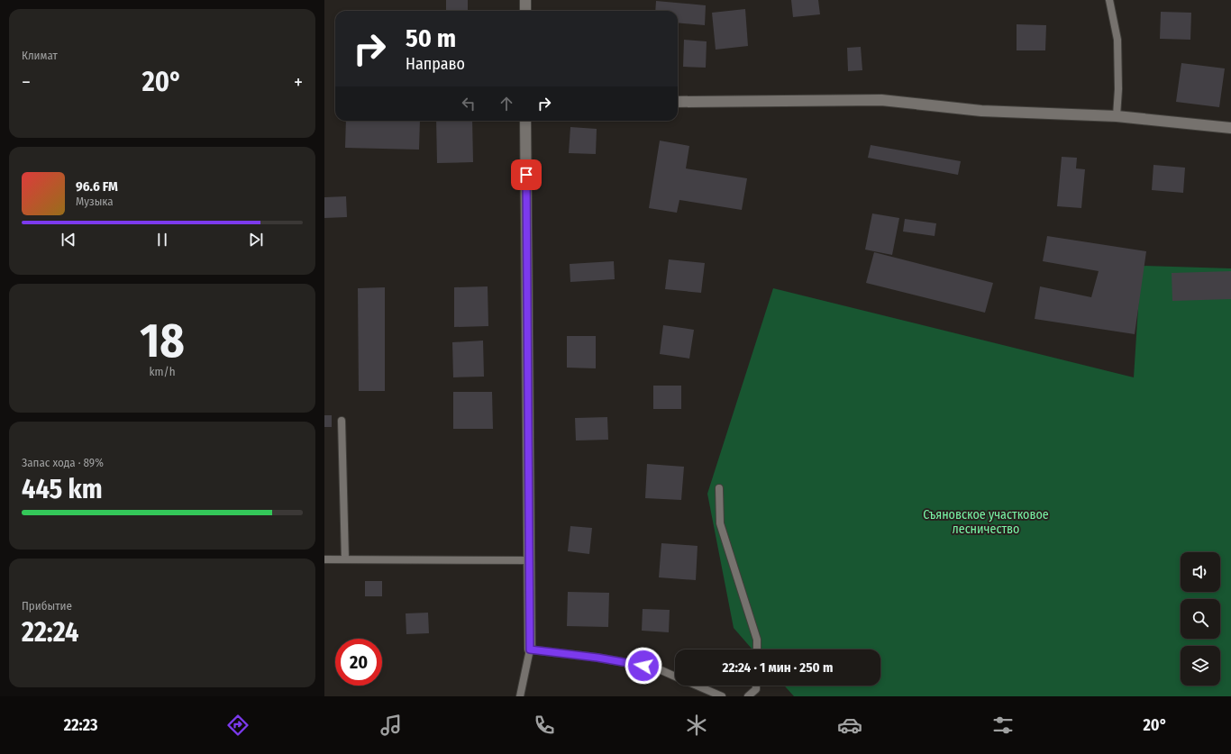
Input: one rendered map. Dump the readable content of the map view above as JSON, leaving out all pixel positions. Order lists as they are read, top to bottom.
{
  "parks": ["Съяновское участковое лесничество"],
  "page": {
    "tile": [
      "Климат",
      ["18", "km/h"],
      ["Запас хода · 89%", "445 km"],
      ["Прибытие", "22:24"]
    ],
    "turn": ["50 m", "Направо"],
    "heat": ["−", "20°", "+"],
    "song": ["96.6 FM", "Музыка"],
    "limit": "20",
    "trip": "22:24 · 1 мин · 250 m",
    "tabs": ["22:23", "20°"]
  }
}
